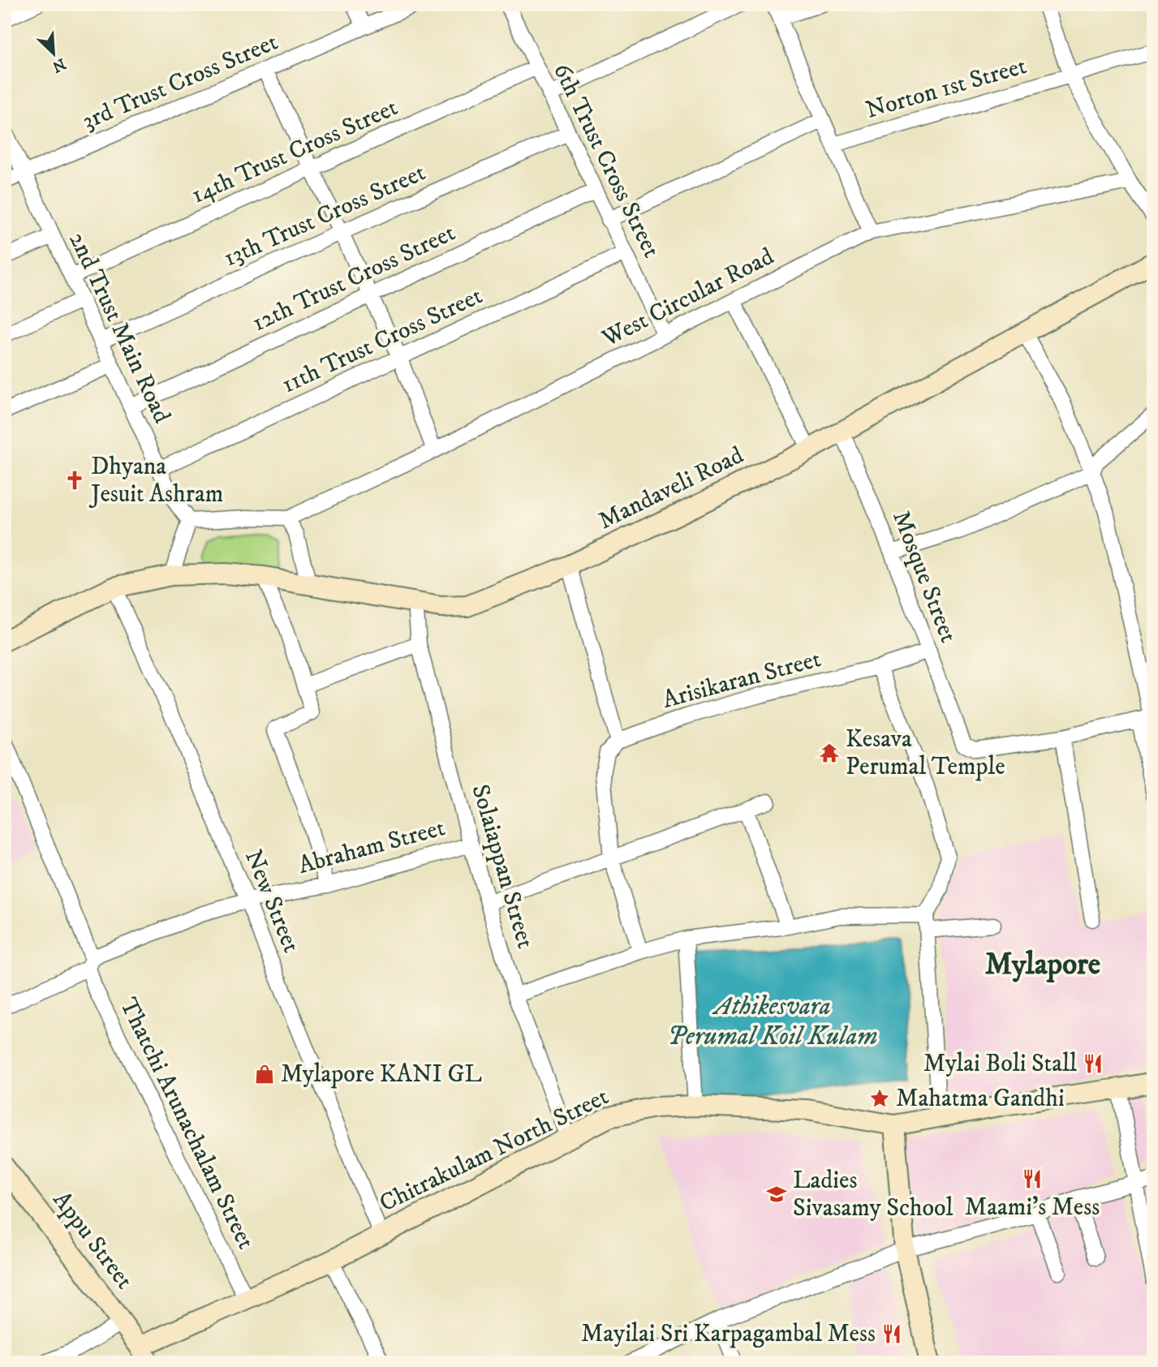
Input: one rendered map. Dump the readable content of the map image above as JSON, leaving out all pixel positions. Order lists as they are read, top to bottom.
{
  "streets": {
    "street": [
      "3rd Trust Cross Street",
      "Norton 1st Street",
      "14th Trust Cross Street",
      "6th Trust Cross Street",
      "13th Trust Cross Street",
      "12th Trust Cross Street",
      "West Circular Road",
      "2nd Trust Main Road",
      "11th Trust Cross Street",
      "Mandaveli Road",
      "Mosque Street",
      "Arisikaran Street",
      "Abraham Street",
      "Solaiappan Street",
      "New Street",
      "Thatchi Arunachalam Street",
      "Chitrakulam North Street",
      "Appu Street"
    ]
  },
  "crossings": [
    ["3rd Trust Cross Street", "2nd Trust Main Road"],
    ["14th Trust Cross Street", "6th Trust Cross Street"],
    ["14th Trust Cross Street", "2nd Trust Main Road"],
    ["6th Trust Cross Street", "13th Trust Cross Street"],
    ["6th Trust Cross Street", "12th Trust Cross Street"],
    ["6th Trust Cross Street", "West Circular Road"],
    ["6th Trust Cross Street", "11th Trust Cross Street"],
    ["13th Trust Cross Street", "2nd Trust Main Road"],
    ["12th Trust Cross Street", "2nd Trust Main Road"],
    ["2nd Trust Main Road", "11th Trust Cross Street"],
    ["Mandaveli Road", "Mosque Street"],
    ["Mandaveli Road", "Solaiappan Street"],
    ["Mandaveli Road", "New Street"],
    ["Mosque Street", "Arisikaran Street"],
    ["Abraham Street", "Solaiappan Street"],
    ["Abraham Street", "New Street"],
    ["Abraham Street", "Thatchi Arunachalam Street"],
    ["Solaiappan Street", "Chitrakulam North Street"],
    ["New Street", "Chitrakulam North Street"],
    ["Thatchi Arunachalam Street", "Chitrakulam North Street"],
    ["Chitrakulam North Street", "Appu Street"]
  ],
  "districts": ["Mylapore"],
  "water": ["Athikesvara Perumal Koil Kulam"],
  "places": {
    "church": ["Dhyana Jesuit Ashram"],
    "temple": ["Kesava Perumal Temple"],
    "restaurant": ["Mylai Boli Stall", "Maami's Mess", "Mayilai Sri Karpagambal Mess"],
    "shop": ["Mylapore KANI GL"],
    "place": ["Mahatma Gandhi"],
    "school or university": ["Ladies Sivasamy School"]
  },
  "north": "bottom right"
}
